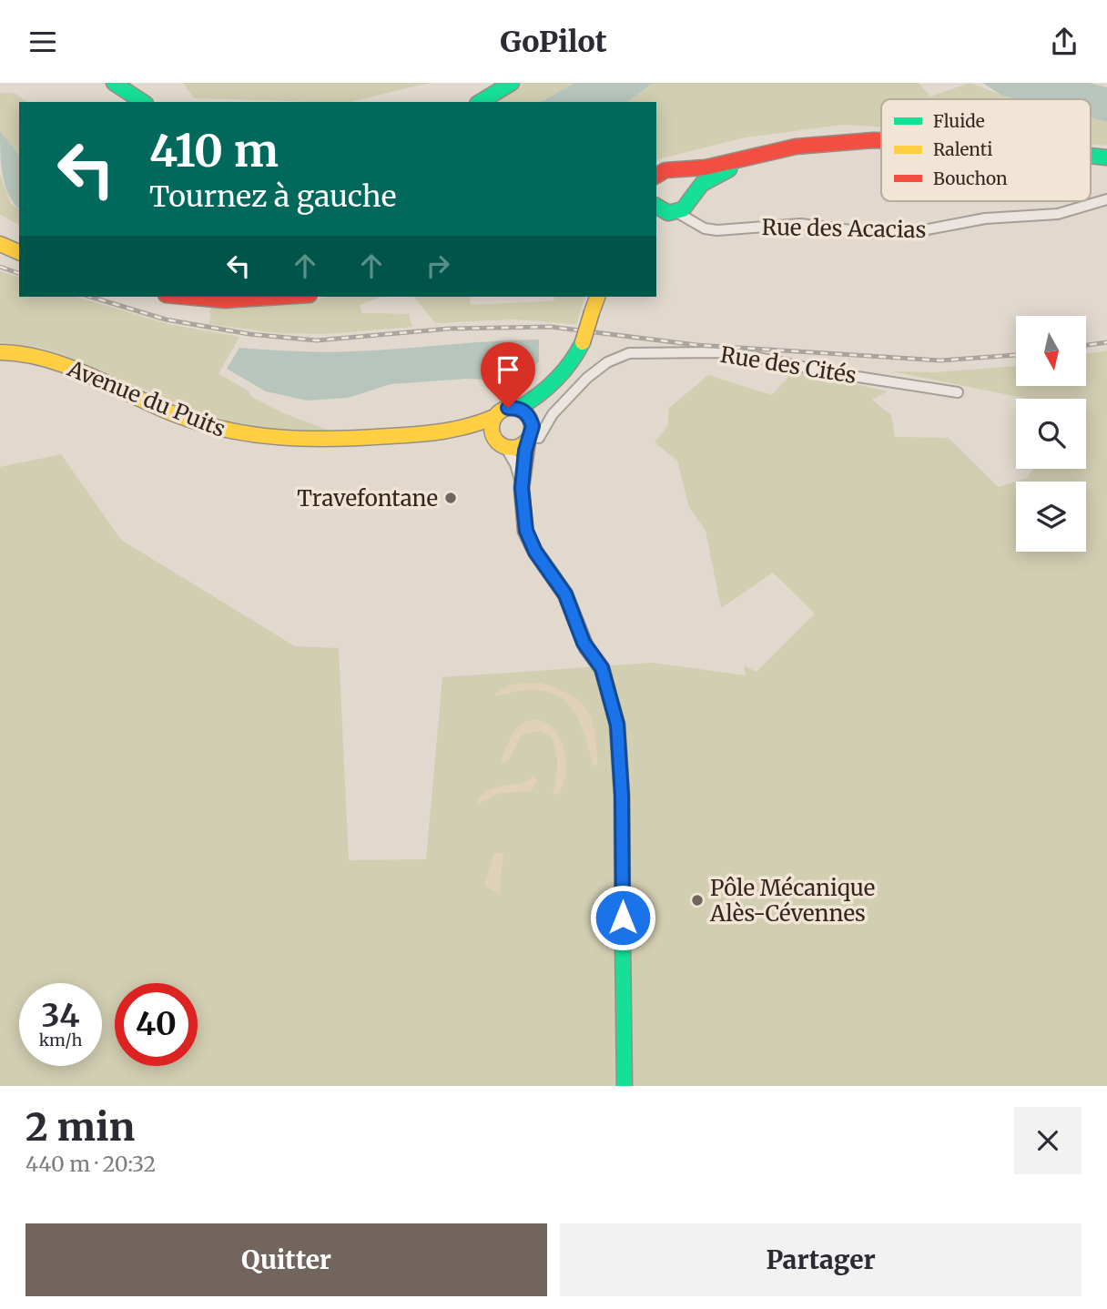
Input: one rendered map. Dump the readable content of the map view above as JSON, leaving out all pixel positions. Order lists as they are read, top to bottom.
{
  "streets": {
    "main road": ["Avenue du Puits"],
    "street": ["Rue des Acacias", "Rue des Cités"]
  },
  "crossings": [
    ["Rue des Cités", "Avenue du Puits"]
  ],
  "places": ["Travefontane", "Pôle Mécanique Alès-Cévennes"],
  "legend": ["Fluide", "Ralenti", "Bouchon"],
  "north": "bottom",
  "page": {
    "header": "GoPilot",
    "turn": ["410 m", "Tournez à gauche"],
    "speed": "34 km/h",
    "limit": "40",
    "heading": ["2 min", "440 m · 20:32"],
    "buttons": ["Quitter", "Partager"]
  }
}
